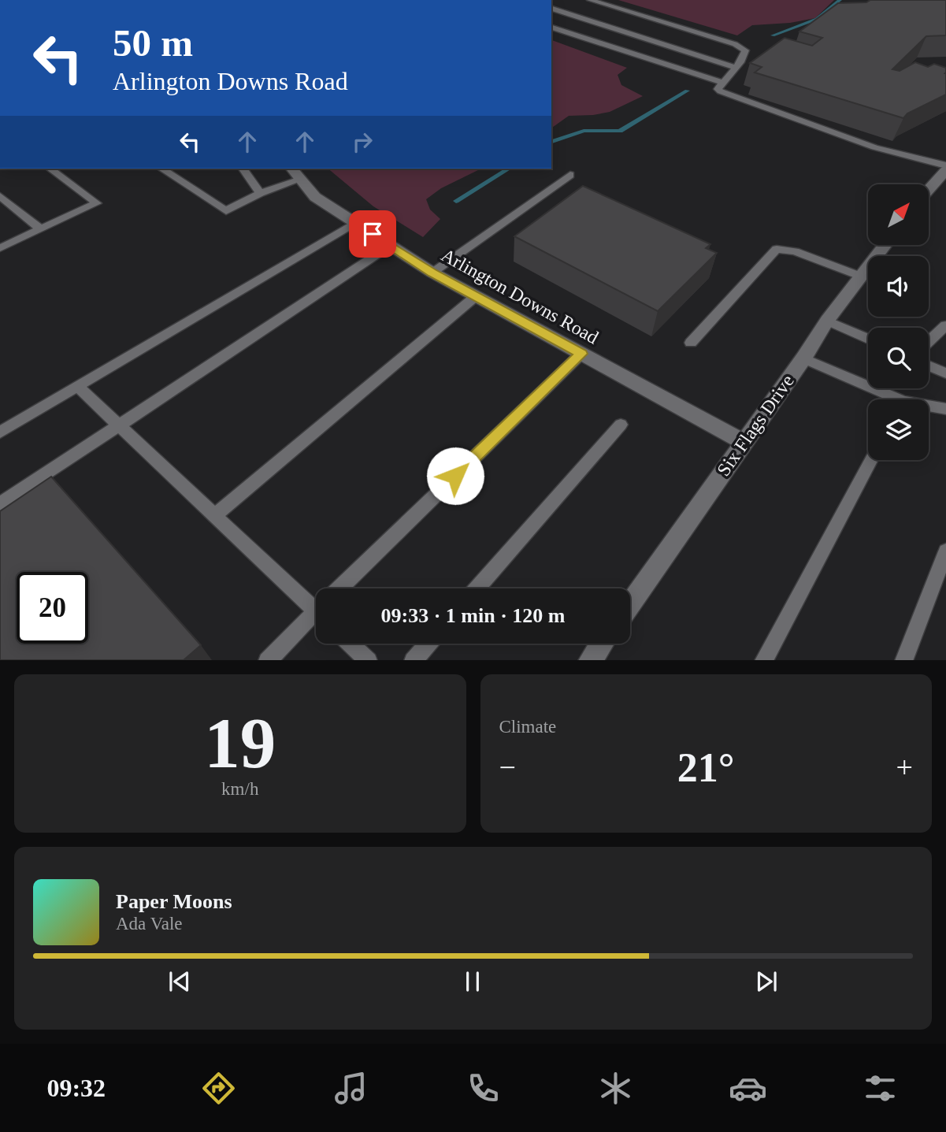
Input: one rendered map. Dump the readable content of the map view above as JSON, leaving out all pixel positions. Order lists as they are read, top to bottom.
{
  "streets": {
    "street": ["Arlington Downs Road", "Six Flags Drive"]
  },
  "crossings": [
    ["Arlington Downs Road", "Six Flags Drive"]
  ],
  "north": "top right",
  "page": {
    "turn": ["50 m", "Arlington Downs Road"],
    "limit": "20",
    "trip": "09:33 · 1 min · 120 m",
    "tile": [
      ["19", "km/h"],
      "Climate"
    ],
    "heat": ["−", "21°", "+"],
    "song": ["Paper Moons", "Ada Vale"],
    "tabs": "09:32"
  }
}
